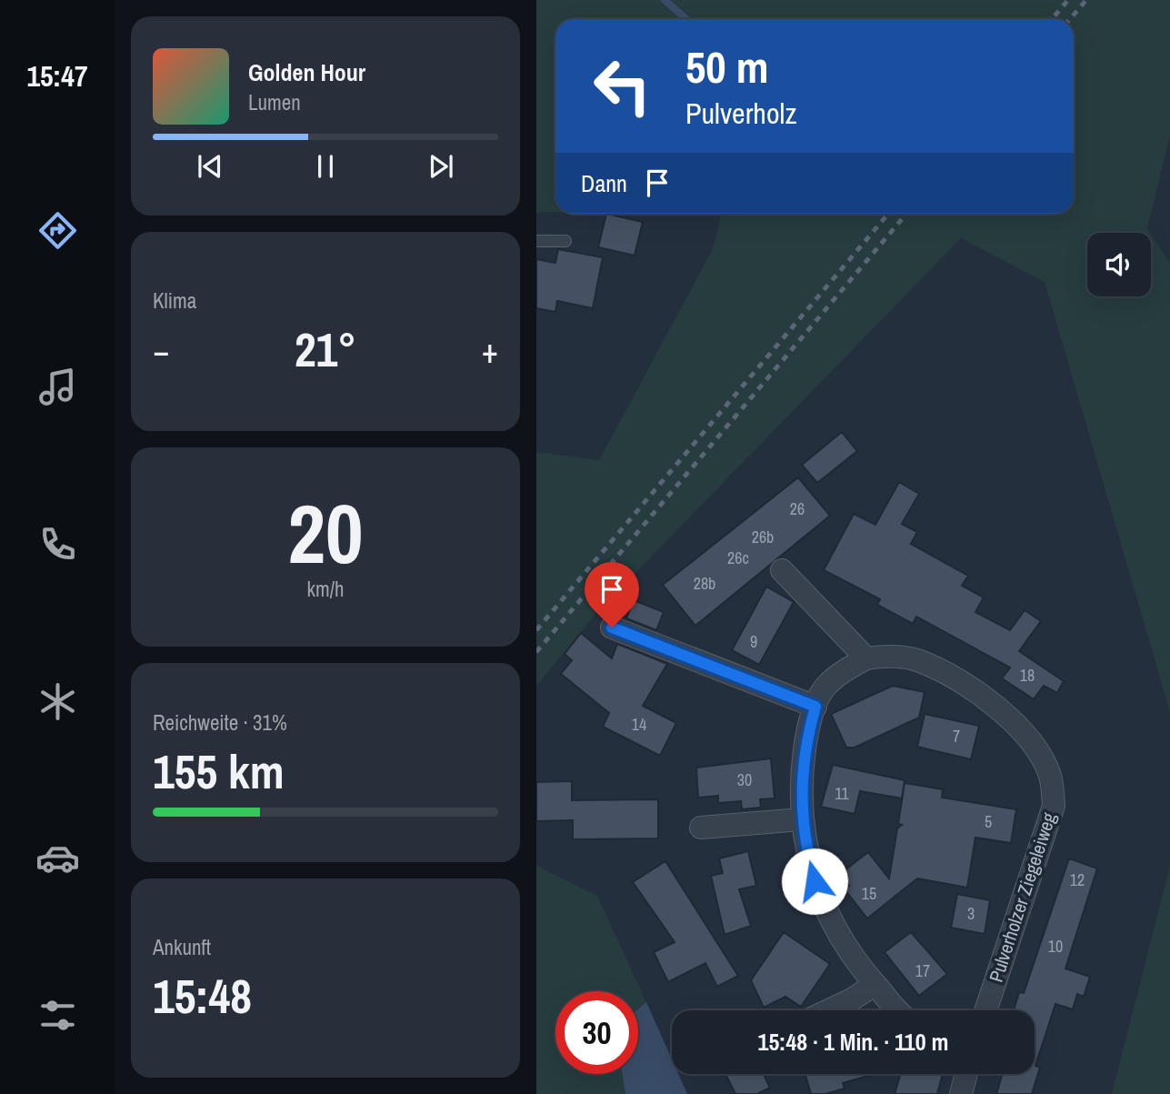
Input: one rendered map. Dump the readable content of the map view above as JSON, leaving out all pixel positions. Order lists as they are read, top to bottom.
{
  "streets": {
    "street": ["Pulverholzer Ziegeleiweg"]
  },
  "house_numbers": [
    "26",
    "26b",
    "26c",
    "28b",
    "9",
    "18",
    "14",
    "7",
    "30",
    "11",
    "5",
    "12",
    "15",
    "3",
    "10",
    "17"
  ],
  "page": {
    "tabs": "15:47",
    "turn": ["50 m", "Pulverholz"],
    "song": ["Golden Hour", "Lumen"],
    "then": "Dann",
    "tile": [
      "Klima",
      ["20", "km/h"],
      ["Reichweite · 31%", "155 km"],
      ["Ankunft", "15:48"]
    ],
    "heat": ["−", "21°", "+"],
    "limit": "30",
    "trip": "15:48 · 1 Min. · 110 m"
  }
}
